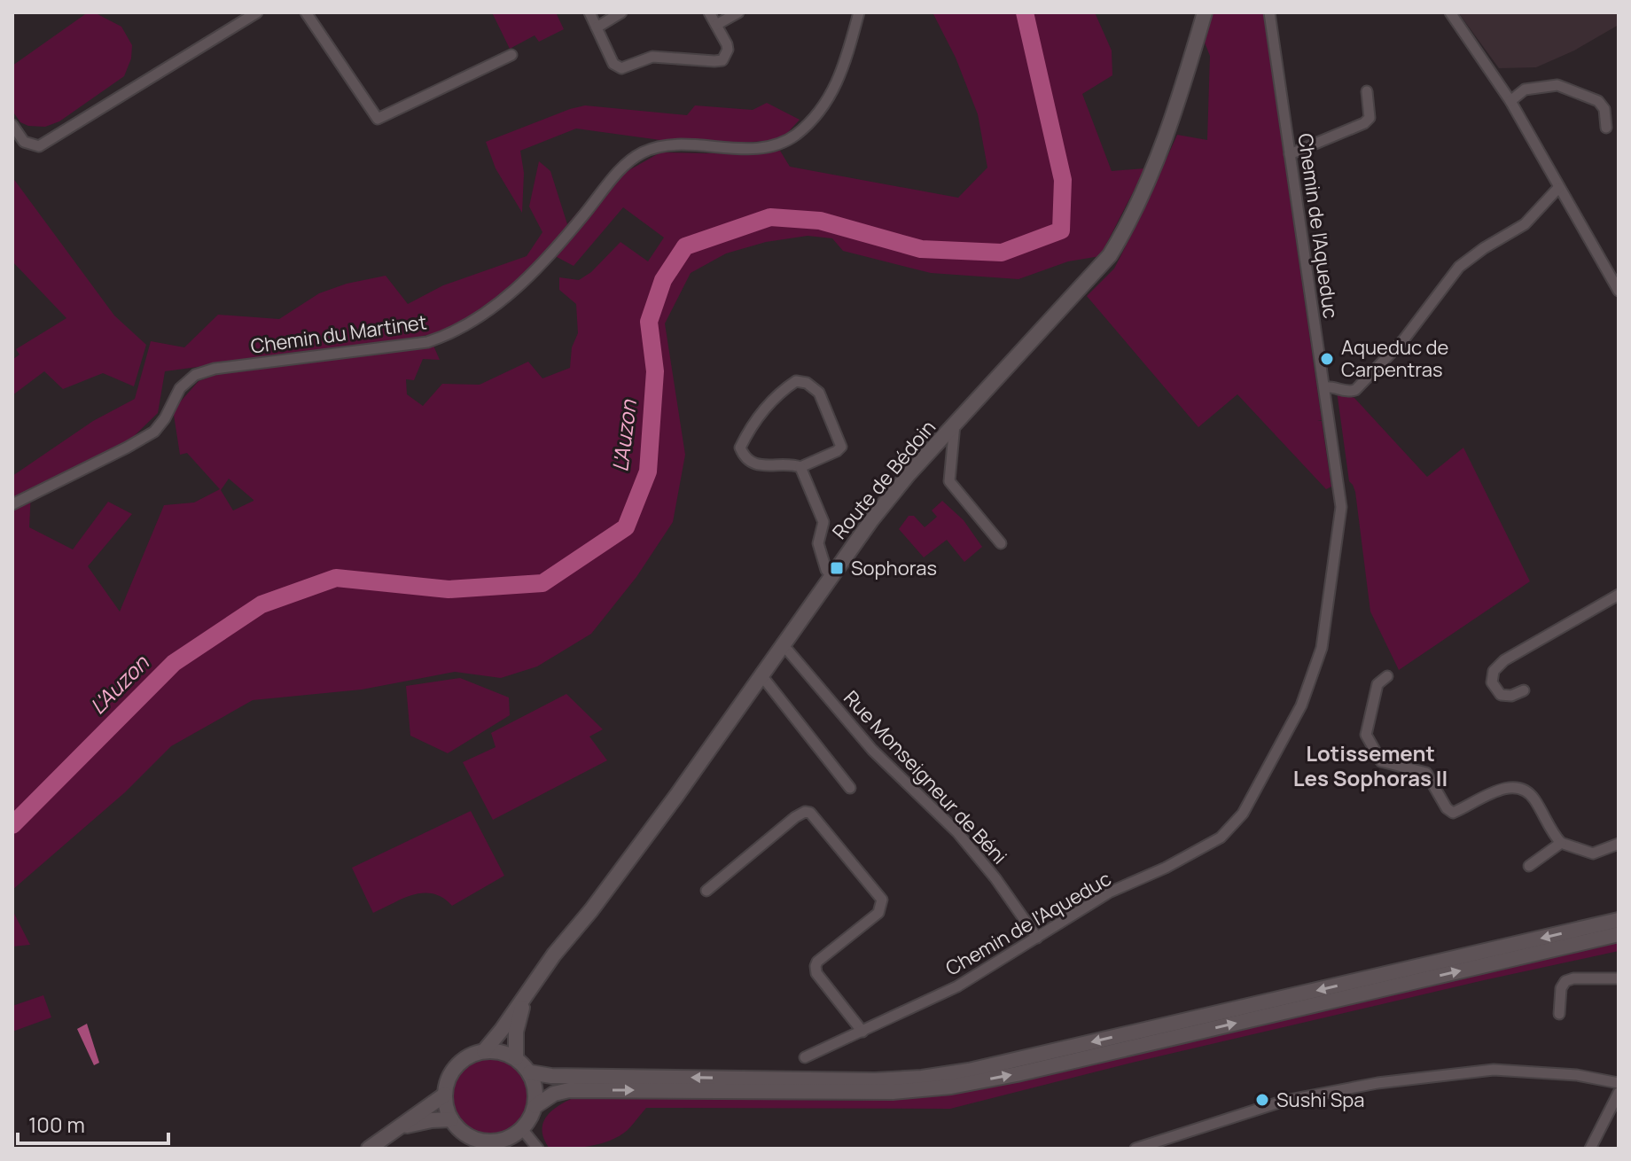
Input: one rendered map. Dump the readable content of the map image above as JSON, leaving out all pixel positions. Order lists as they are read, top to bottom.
{
  "streets": {
    "main road": ["Route de Bédoin"],
    "street": ["Chemin de l'Aqueduc", "Chemin du Martinet", "Rue Monseigneur de Béni"]
  },
  "crossings": [
    ["Chemin de l'Aqueduc", "Rue Monseigneur de Béni"],
    ["Route de Bédoin", "Rue Monseigneur de Béni"]
  ],
  "districts": ["Lotissement Les Sophoras II"],
  "water": ["L'Auzon"],
  "places": {
    "other": ["Aqueduc de Carpentras", "Sushi Spa"],
    "transit": ["Sophoras"]
  },
  "scale_bar": "100 m"
}
